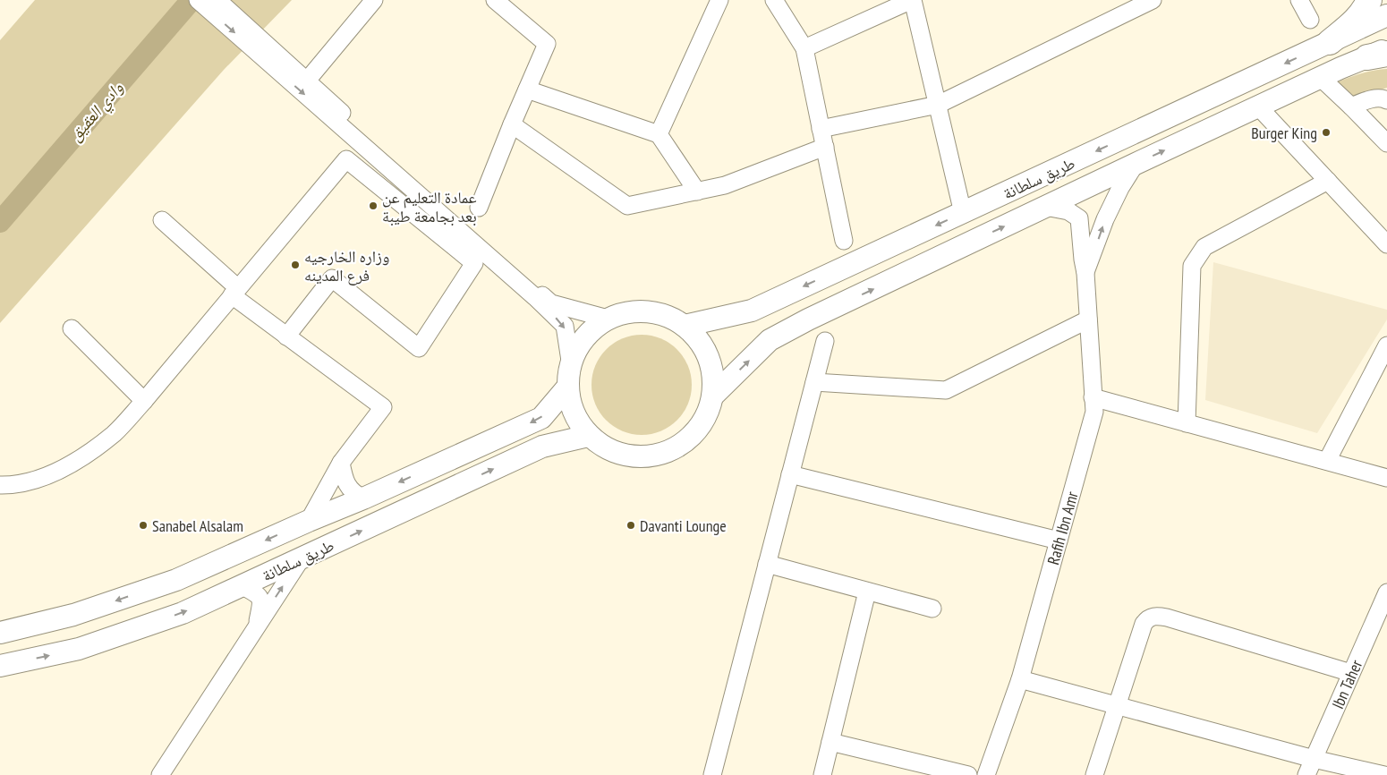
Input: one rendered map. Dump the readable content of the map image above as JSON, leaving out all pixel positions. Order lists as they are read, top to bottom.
{
  "streets": {
    "main road": ["طريق سلطانة"],
    "street": ["Rafih Ibn Amr", "Ibn Taher"]
  },
  "crossings": [
    ["طريق سلطانة", "Rafih Ibn Amr"]
  ],
  "water": ["وادي العقيق"],
  "places": [
    "Burger King",
    "عمادة التعليم عن بعد بجامعة طيبة",
    "وزاره الخارجيه فرع المدينه",
    "Sanabel Alsalam",
    "Davanti Lounge"
  ]
}
